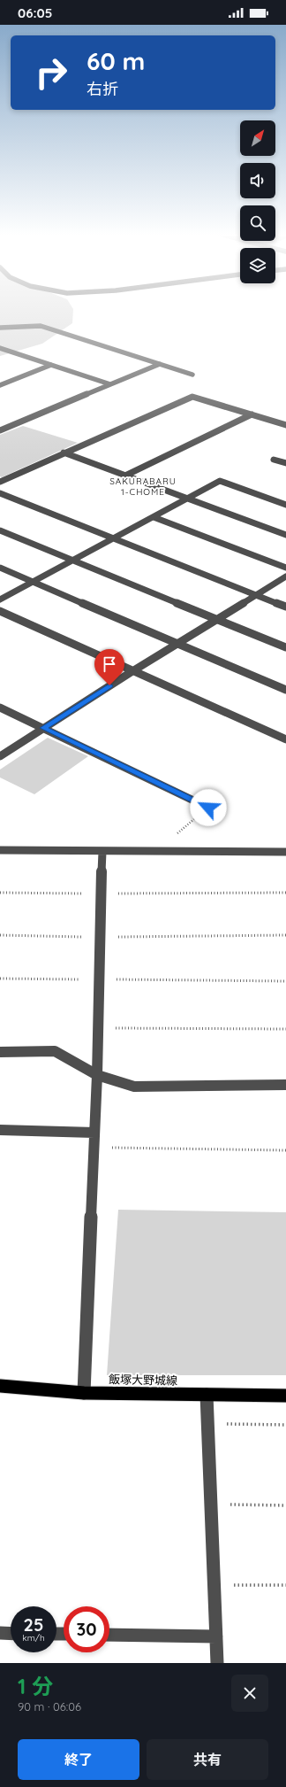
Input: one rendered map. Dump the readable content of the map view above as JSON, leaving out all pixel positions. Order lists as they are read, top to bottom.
{
  "streets": {
    "main road": ["飯塚大野城線"]
  },
  "districts": ["SAKURABARU 1-CHOME"],
  "north": "top right",
  "page": {
    "status": "06:05",
    "turn": ["60 m", "右折"],
    "speed": "25 km/h",
    "limit": "30",
    "heading": ["1 分", "90 m · 06:06"],
    "buttons": ["終了", "共有"]
  }
}
